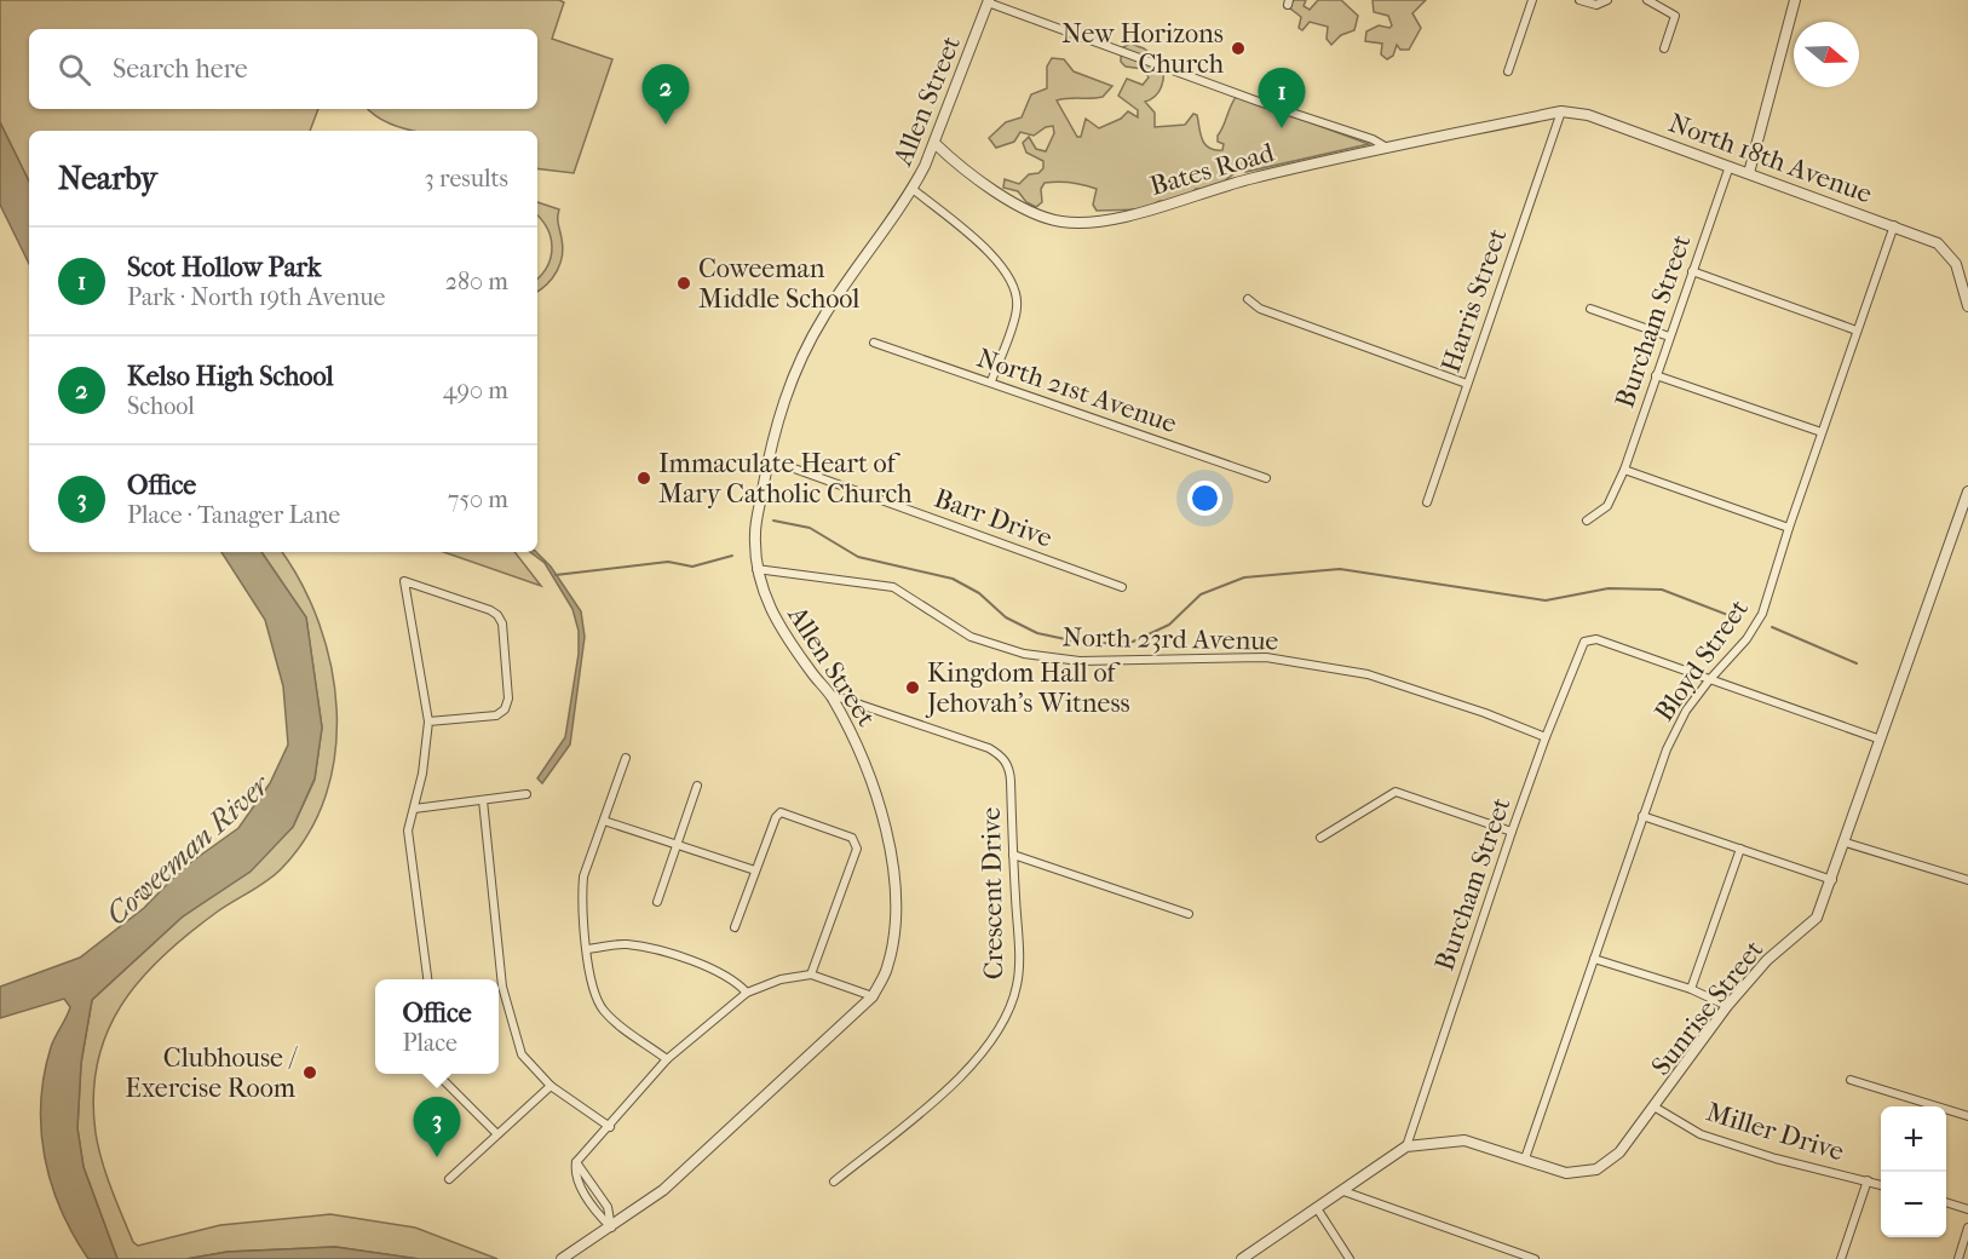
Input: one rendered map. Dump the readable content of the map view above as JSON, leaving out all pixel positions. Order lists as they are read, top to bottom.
{
  "streets": {
    "street": [
      "Allen Street",
      "North 18th Avenue",
      "Bates Road",
      "Harris Street",
      "Burcham Street",
      "North 21st Avenue",
      "Barr Drive",
      "North 23rd Avenue",
      "Bloyd Street",
      "Crescent Drive",
      "Sunrise Street",
      "Miller Drive"
    ]
  },
  "crossings": [
    ["Allen Street", "Bates Road"],
    ["Allen Street", "Barr Drive"],
    ["Allen Street", "North 23rd Avenue"],
    ["Allen Street", "Crescent Drive"],
    ["North 18th Avenue", "Bates Road"],
    ["North 18th Avenue", "Harris Street"],
    ["North 18th Avenue", "Burcham Street"],
    ["North 18th Avenue", "Bloyd Street"],
    ["Bates Road", "Harris Street"],
    ["Burcham Street", "North 23rd Avenue"],
    ["Burcham Street", "Bloyd Street"],
    ["Burcham Street", "Sunrise Street"],
    ["Bloyd Street", "Sunrise Street"],
    ["Sunrise Street", "Miller Drive"]
  ],
  "water": ["Coweeman River"],
  "places": [
    "New Horizons Church",
    "Coweeman Middle School",
    "Immaculate Heart of Mary Catholic Church",
    "Kingdom Hall of Jehovah's Witness",
    "Clubhouse / Exercise Room"
  ],
  "north": "right",
  "page": {
    "search": "Search here",
    "pins": ["2", "1", "3"],
    "heading": ["Nearby", "3 results"],
    "list": [
      {
        "mark": "1",
        "name": "Scot Hollow Park",
        "note": "Park · North 19th Avenue",
        "value": "280 m"
      },
      {
        "mark": "2",
        "name": "Kelso High School",
        "note": "School",
        "value": "490 m"
      },
      {
        "mark": "3",
        "name": "Office",
        "note": "Place · Tanager Lane",
        "value": "750 m"
      }
    ],
    "popup": ["Office", "Place"],
    "map_buttons": ["+", "−"]
  }
}
